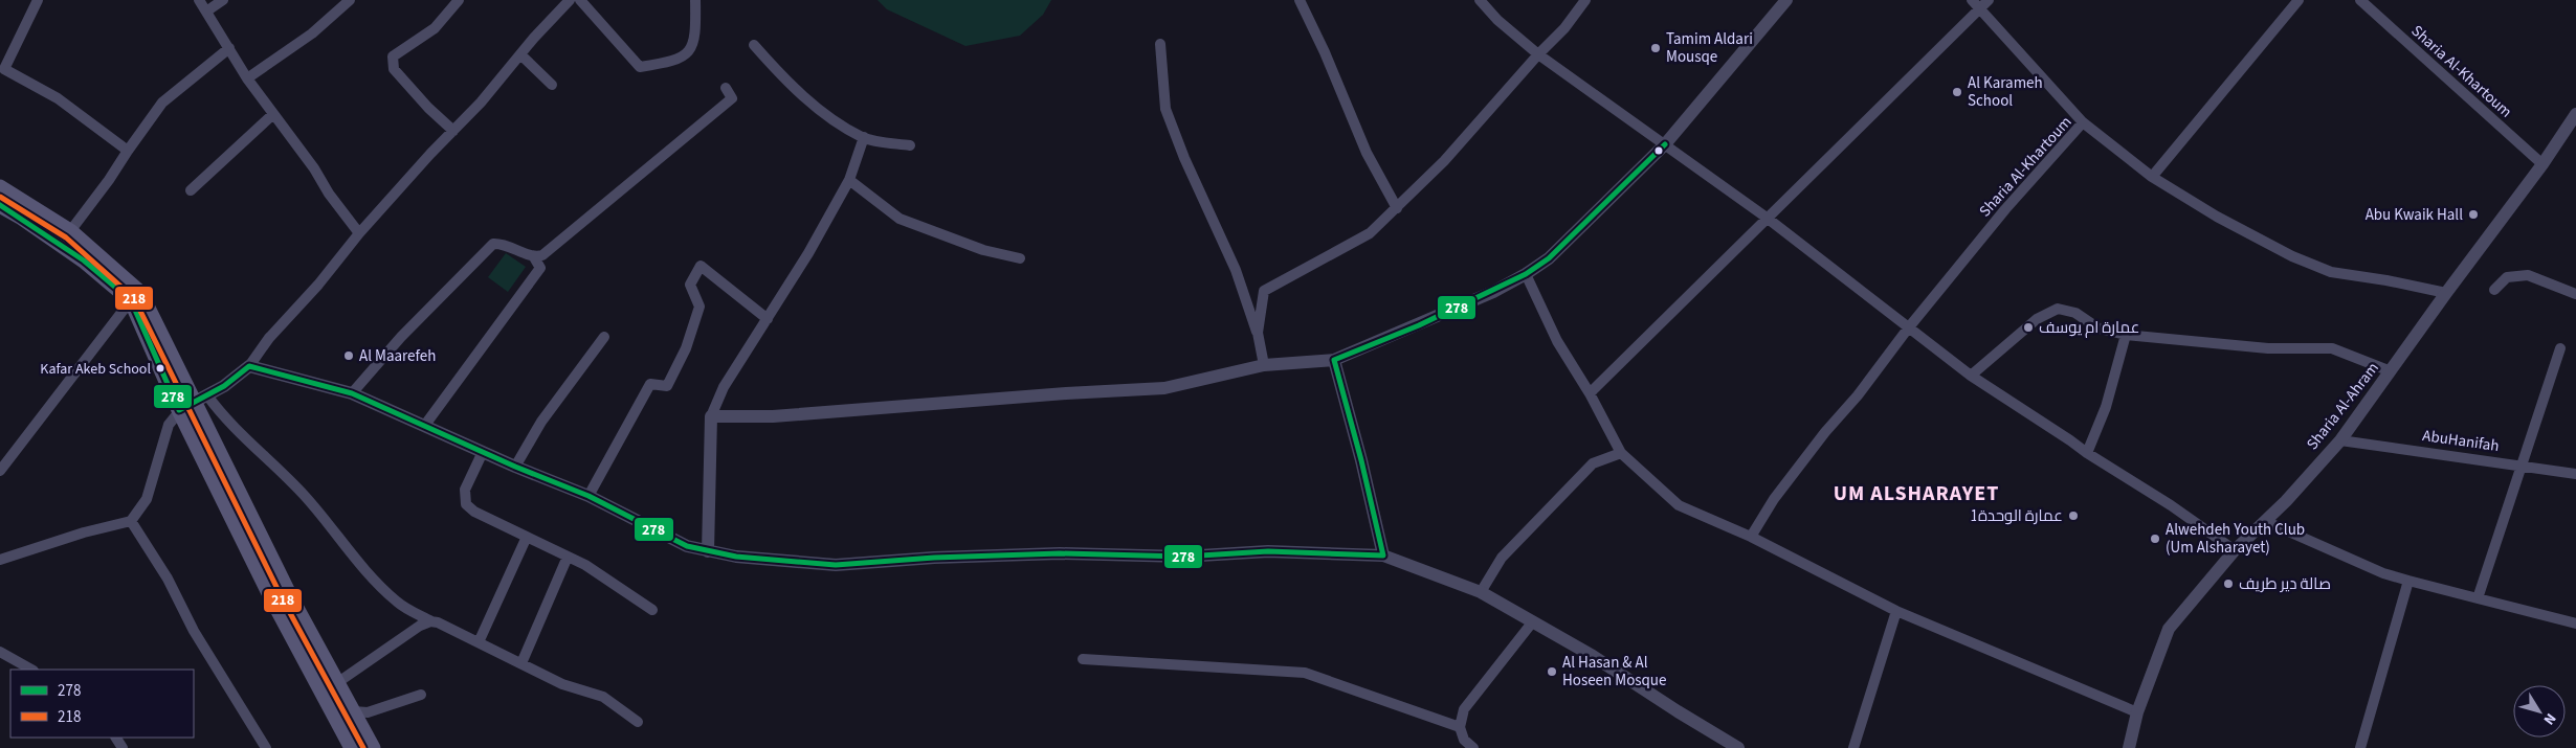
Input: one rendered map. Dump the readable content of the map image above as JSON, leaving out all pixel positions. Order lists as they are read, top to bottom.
{
  "streets": {
    "street": ["Sharia Al-Khartoum", "Sharia Al-Ahram", "AbuHanifah"]
  },
  "crossings": [
    ["Sharia Al-Khartoum", "Sharia Al-Ahram"],
    ["Sharia Al-Ahram", "AbuHanifah"]
  ],
  "districts": ["UM ALSHARAYET"],
  "places": [
    "Tamim Aldari Mousqe",
    "Al Karameh School",
    "Abu Kwaik Hall",
    "عمارة ام يوسف",
    "Al Maarefeh",
    "Kafar Akeb School",
    "عمارة الوحدة1",
    "Alwehdeh Youth Club (Um Alsharayet)",
    "صالة دير طريف",
    "Al Hasan & Al Hoseen Mosque"
  ],
  "lines": ["transit line 278", "transit line 218"],
  "legend": ["278", "218"],
  "north": "bottom right"
}
